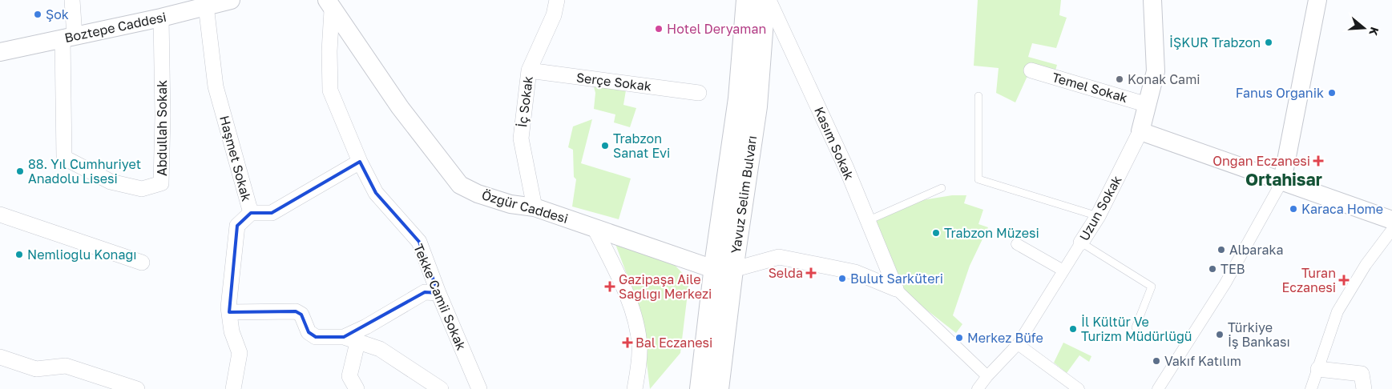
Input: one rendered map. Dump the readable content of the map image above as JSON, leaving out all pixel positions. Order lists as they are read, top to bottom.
{
  "streets": {
    "main road": ["Yavuz Selim Bulvarı"],
    "street": [
      "Boztepe Caddesi",
      "Serçe Sokak",
      "Temel Sokak",
      "İç Sokak",
      "Abdullah Sokak",
      "Kasım Sokak",
      "Haşmet Sokak",
      "Özgür Caddesi",
      "Uzun Sokak",
      "Tekke Camii Sokak"
    ]
  },
  "crossings": [
    ["Boztepe Caddesi", "Abdullah Sokak"],
    ["Boztepe Caddesi", "Haşmet Sokak"],
    ["Serçe Sokak", "İç Sokak"],
    ["Temel Sokak", "Uzun Sokak"],
    ["İç Sokak", "Özgür Caddesi"],
    ["Haşmet Sokak", "Tekke Camii Sokak"],
    ["Yavuz Selim Bulvarı", "Özgür Caddesi"],
    ["Özgür Caddesi", "Tekke Camii Sokak"]
  ],
  "districts": ["Ortahisar"],
  "places": {
    "other": [
      "Şok",
      "Hotel Deryaman",
      "İŞKUR Trabzon",
      "Konak Cami",
      "Fanus Organik",
      "Trabzon Sanat Evi",
      "88. Yıl Cumhuriyet Anadolu Lisesi",
      "Karaca Home",
      "Trabzon Müzesi",
      "Albaraka",
      "Nemlioğlu Konağı",
      "TEB",
      "Bulut Sarküteri",
      "İl Kültür Ve Turizm Müdürlüğü",
      "Türkiye İş Bankası",
      "Merkez Büfe",
      "Vakıf Katılım"
    ],
    "health": [
      "Ongan Eczanesi",
      "Selda",
      "Turan Eczanesi",
      "Gazipaşa Aile Sağlığı Merkezi",
      "Bal Eczanesi"
    ]
  },
  "north": "right"
}
